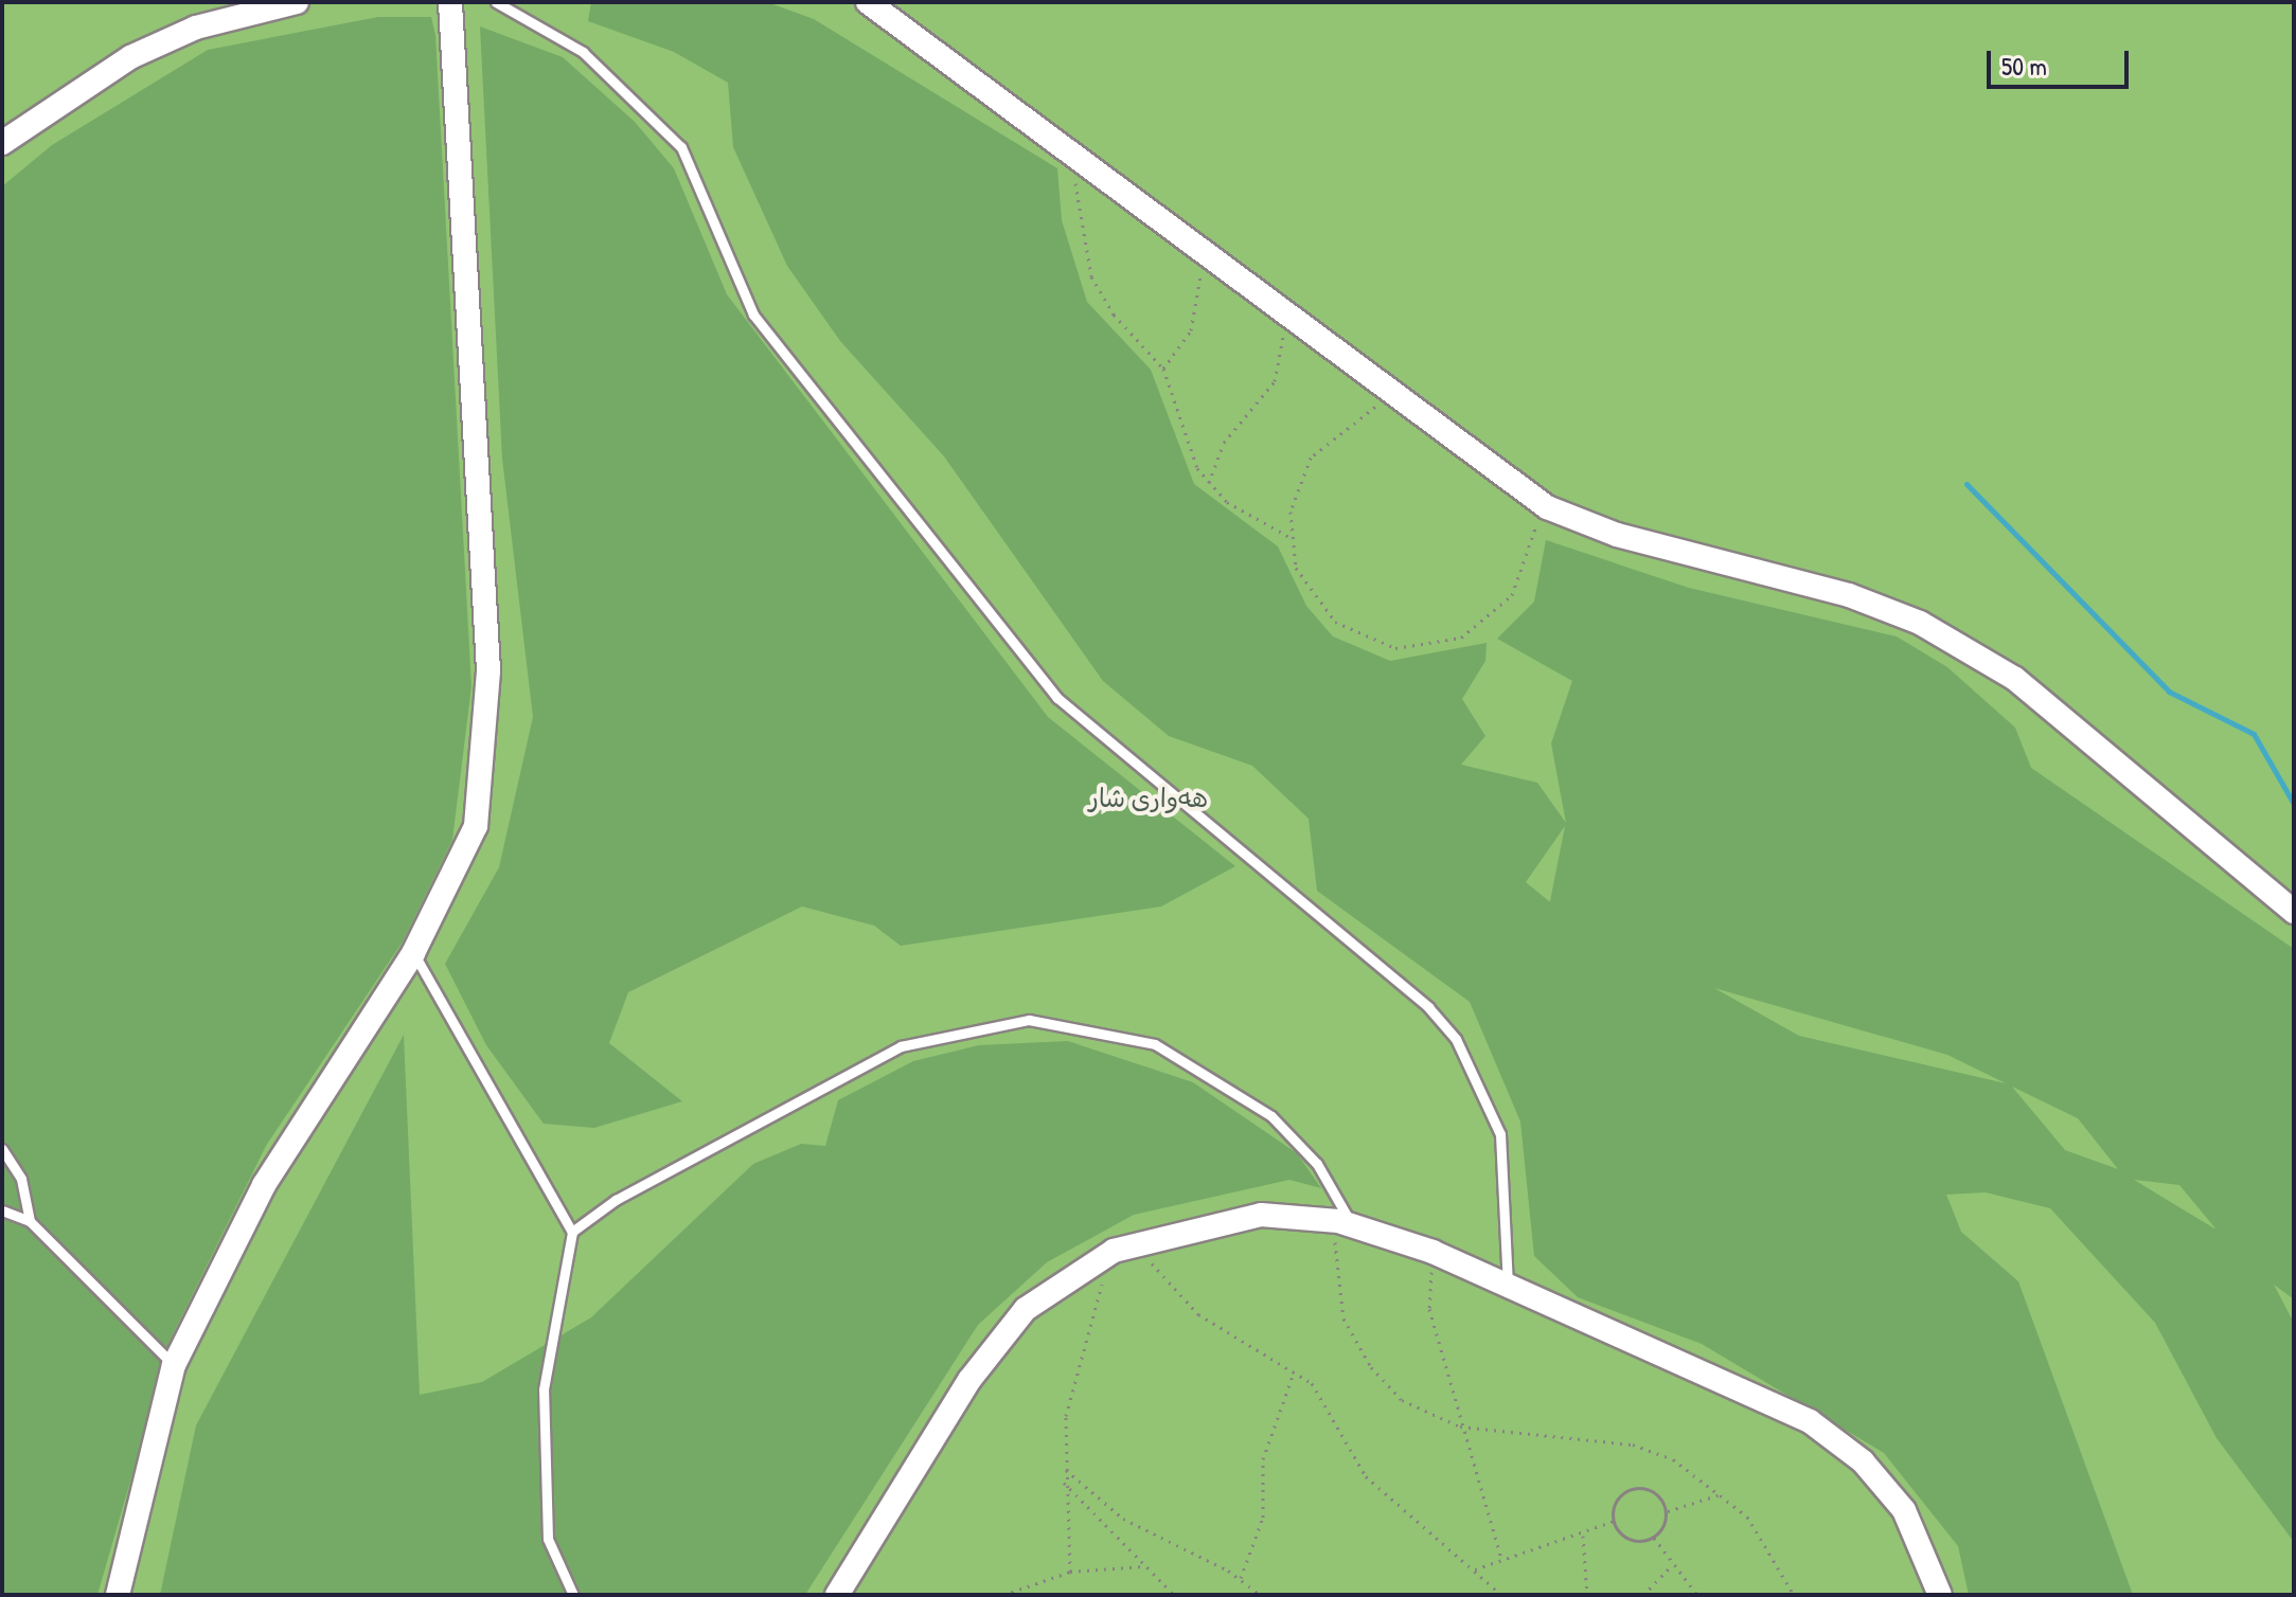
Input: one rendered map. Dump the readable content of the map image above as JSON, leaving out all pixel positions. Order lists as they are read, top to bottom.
{
  "parks": ["هەواری شار"],
  "scale_bar": "50 m"
}
